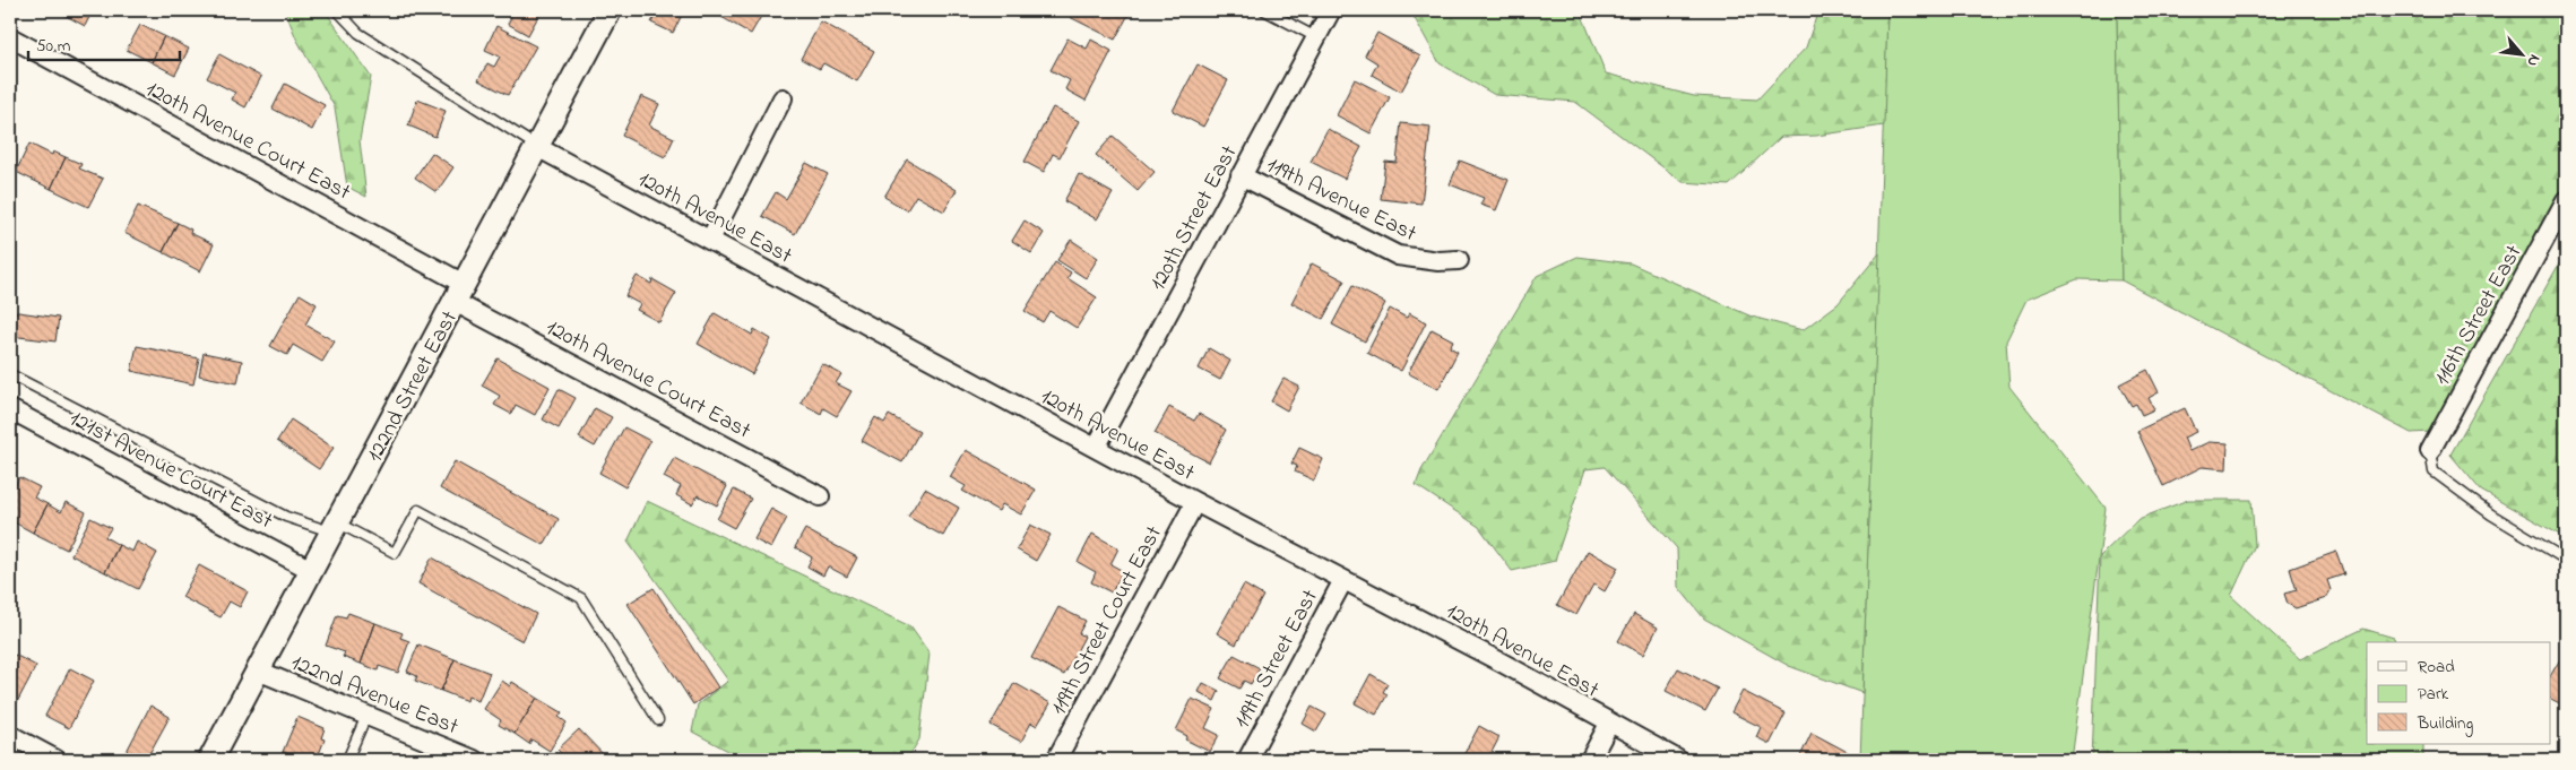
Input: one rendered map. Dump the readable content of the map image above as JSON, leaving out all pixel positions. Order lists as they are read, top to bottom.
{
  "streets": {
    "street": [
      "120th Avenue Court East",
      "119th Avenue East",
      "120th Avenue East",
      "120th Street East",
      "116th Street East",
      "122nd Street East",
      "121st Avenue Court East",
      "119th Street Court East",
      "119th Street East",
      "122nd Avenue East"
    ]
  },
  "crossings": [
    ["120th Avenue Court East", "122nd Street East"],
    ["119th Avenue East", "120th Street East"],
    ["120th Avenue East", "120th Street East"],
    ["120th Avenue East", "122nd Street East"],
    ["120th Avenue East", "119th Street Court East"],
    ["120th Avenue East", "119th Street East"],
    ["122nd Street East", "121st Avenue Court East"],
    ["122nd Street East", "122nd Avenue East"]
  ],
  "legend": ["Road", "Park", "Building"],
  "scale_bar": "50 m",
  "north": "bottom right"
}
